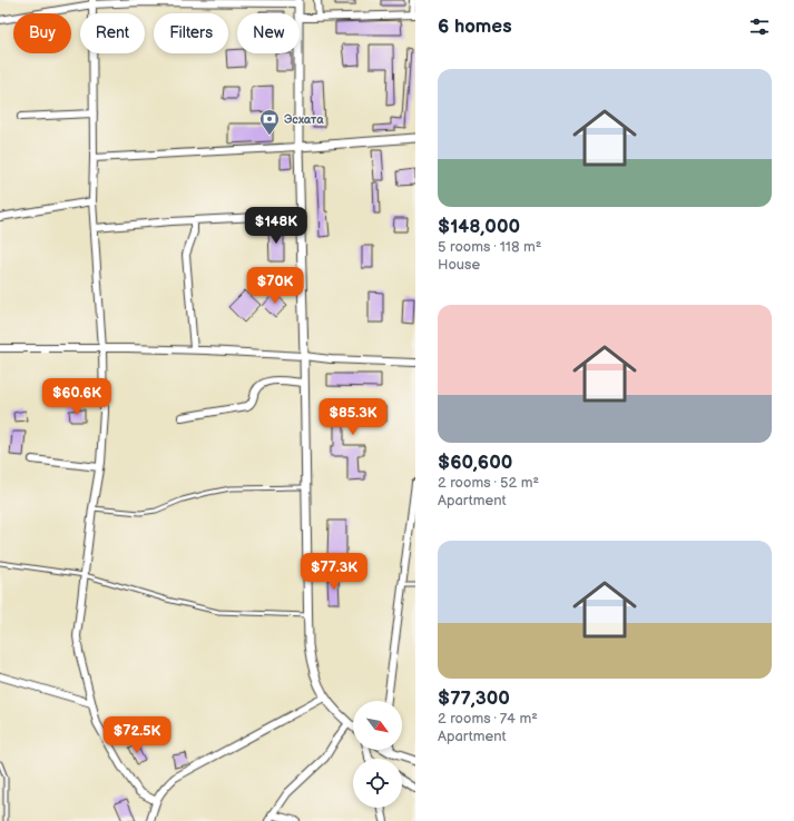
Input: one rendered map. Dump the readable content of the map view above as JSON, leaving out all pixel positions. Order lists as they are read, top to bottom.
{
  "places": {
    "bank": ["Эсхата"]
  },
  "north": "bottom right",
  "page": {
    "heading": "6 homes",
    "chip": [
      "Buy",
      "Rent",
      "Filters",
      "New"
    ],
    "list": [
      {
        "name": "$148,000",
        "note": "5 rooms · 118 m² · House"
      },
      {
        "name": "$60,600",
        "note": "2 rooms · 52 m² · Apartment"
      },
      {
        "name": "$77,300",
        "note": "2 rooms · 74 m² · Apartment"
      }
    ],
    "price": [
      "$148K",
      "$70K",
      "$60.6K",
      "$85.3K",
      "$77.3K",
      "$72.5K"
    ]
  }
}
